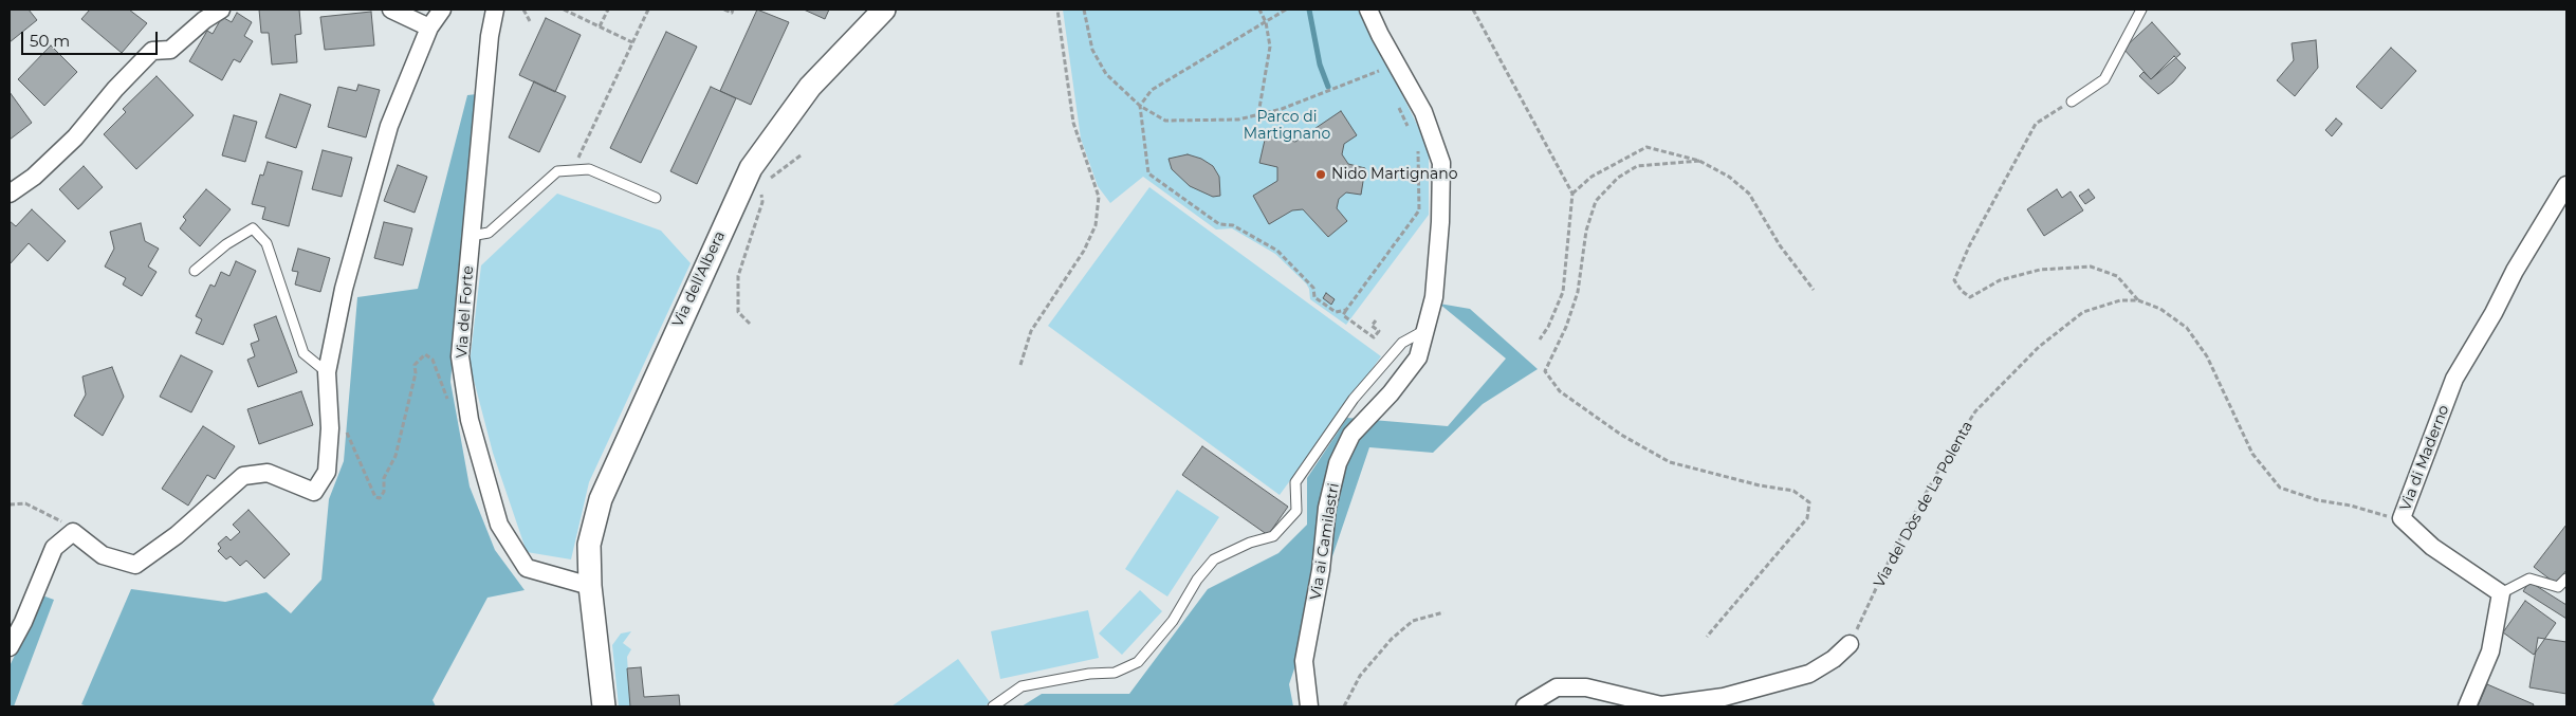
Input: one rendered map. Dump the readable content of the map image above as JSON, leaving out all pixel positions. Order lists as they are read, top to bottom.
{
  "streets": {
    "street": [
      "Via dell'Albera",
      "Via del Forte",
      "Via di Maderno",
      "Via ai Camilastri"
    ],
    "path": ["Via del Dòs de La Polenta"]
  },
  "crossings": [
    ["Via dell'Albera", "Via del Forte"],
    ["Via di Maderno", "Via del Dòs de La Polenta"]
  ],
  "parks": ["Parco di Martignano"],
  "places": ["Nido Martignano"],
  "scale_bar": "50 m"
}
